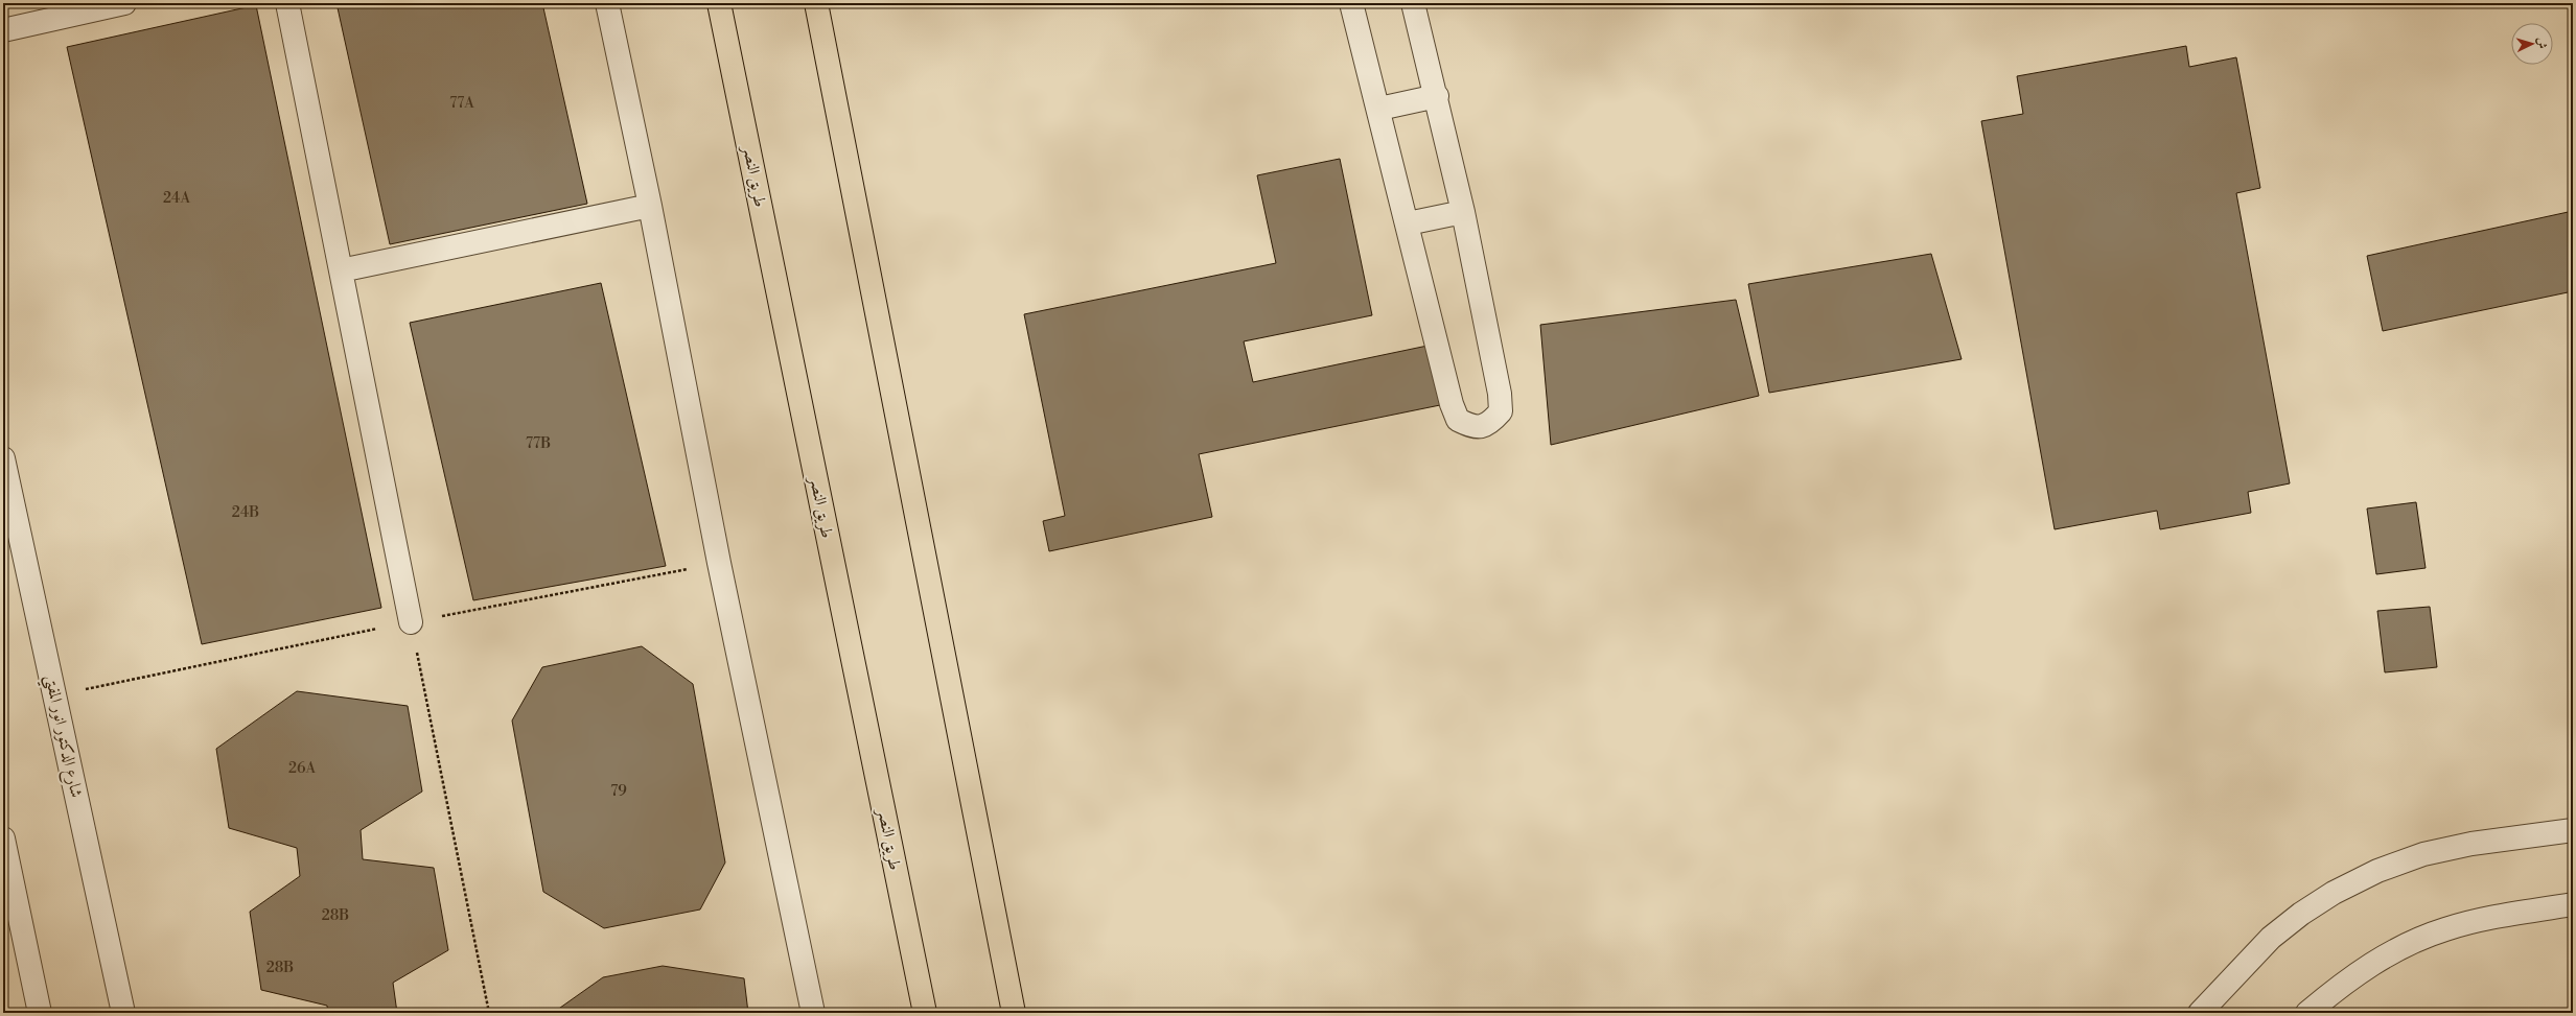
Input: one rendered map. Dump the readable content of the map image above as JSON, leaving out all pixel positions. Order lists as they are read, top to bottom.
{
  "streets": {
    "highway": ["طريق النصر"],
    "street": ["شارع الدكتور انور المفتي"]
  },
  "house_numbers": [
    "77A",
    "24A",
    "77B",
    "24B",
    "26A",
    "79",
    "28B",
    "28B"
  ],
  "north": "right"
}
